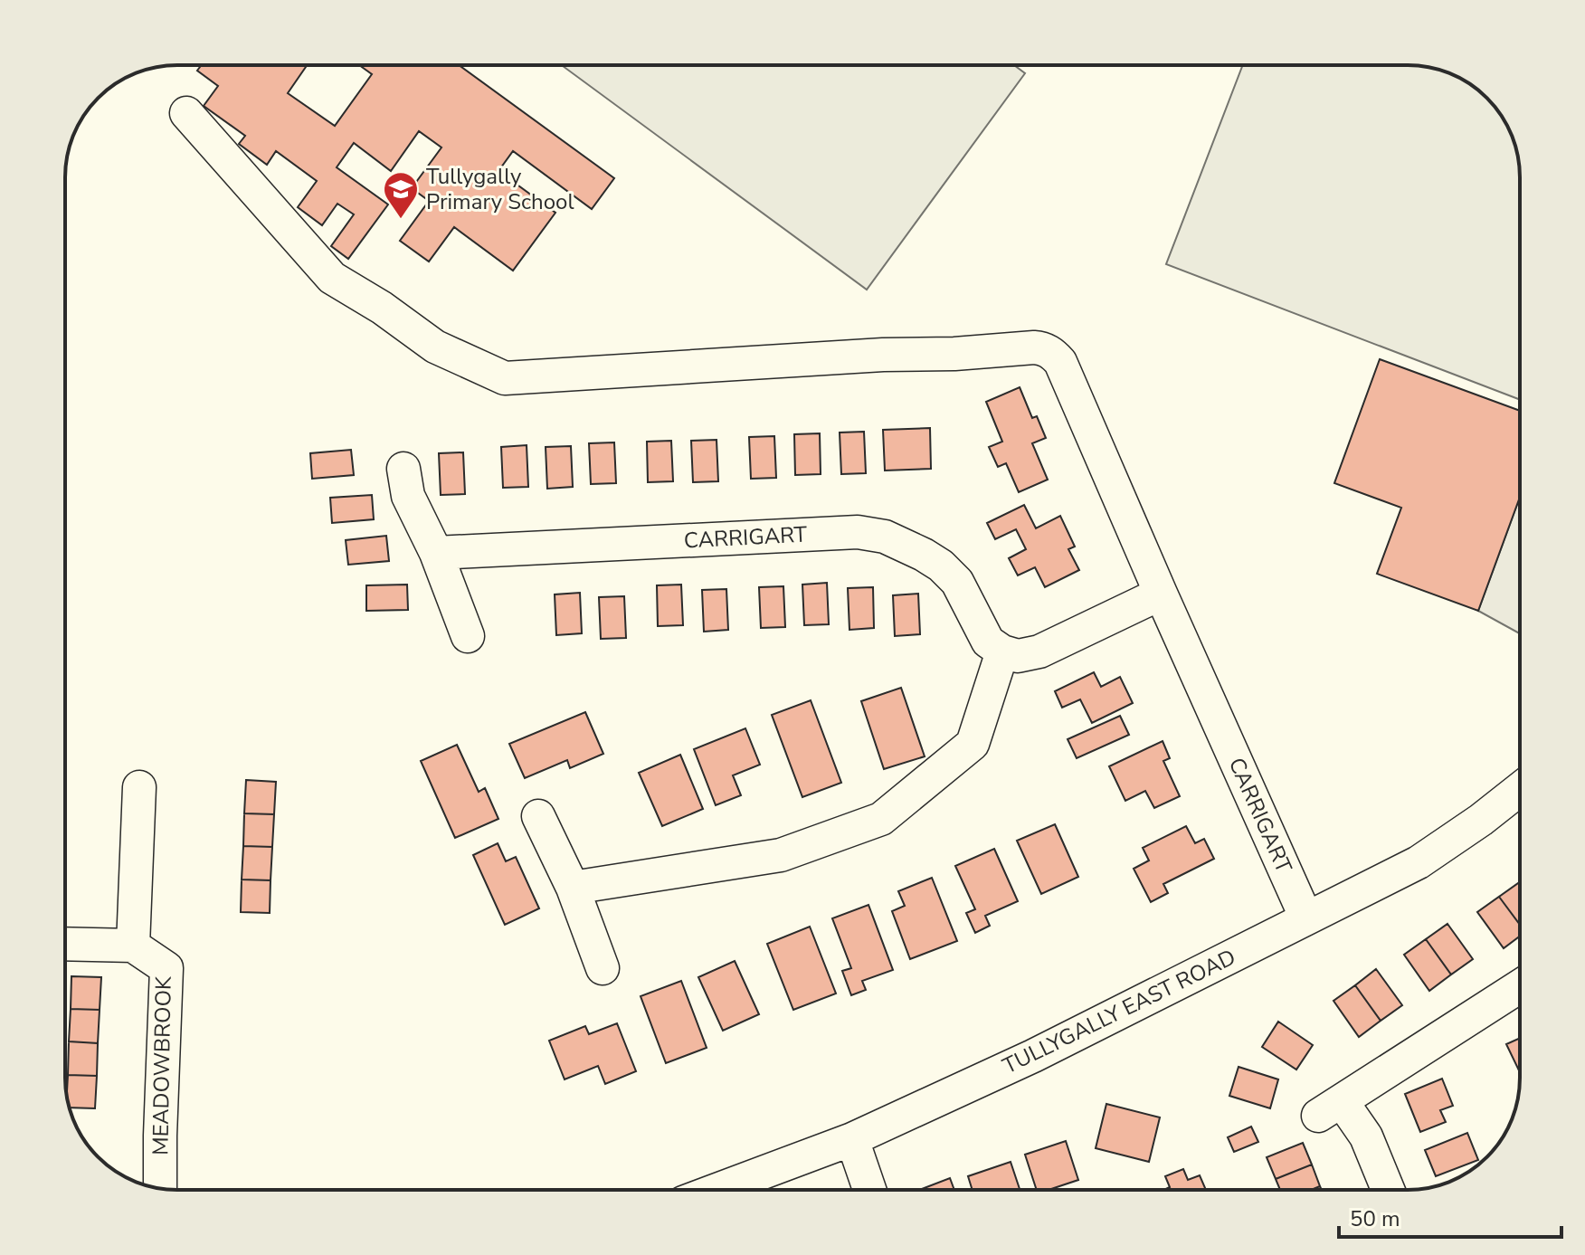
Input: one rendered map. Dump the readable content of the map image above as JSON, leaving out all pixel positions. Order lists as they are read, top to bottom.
{
  "streets": {
    "street": ["CARRIGART", "TULLYGALLY EAST ROAD", "MEADOWBROOK"]
  },
  "crossings": [
    ["CARRIGART", "TULLYGALLY EAST ROAD"]
  ],
  "places": {
    "school or university": ["Tullygally Primary School"]
  },
  "scale_bar": "50 m"
}
